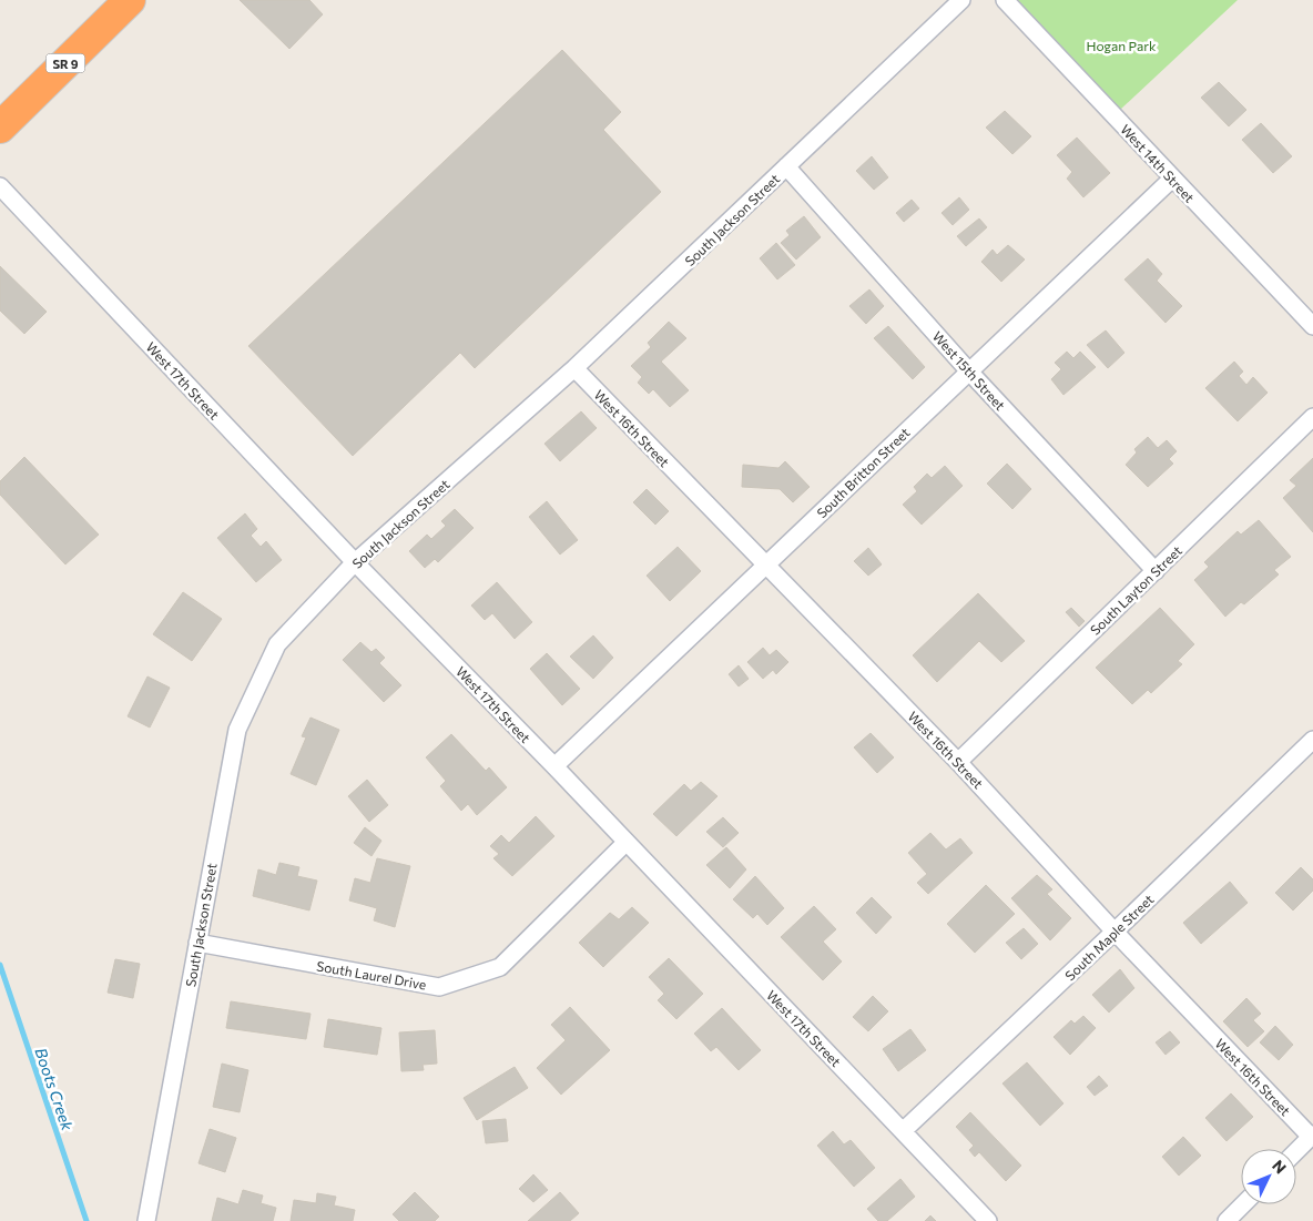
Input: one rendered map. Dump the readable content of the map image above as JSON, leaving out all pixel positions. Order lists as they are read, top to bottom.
{
  "streets": {
    "highway": ["SR 9"],
    "street": [
      "West 14th Street",
      "South Jackson Street",
      "West 15th Street",
      "West 17th Street",
      "West 16th Street",
      "South Britton Street",
      "South Layton Street",
      "South Maple Street",
      "South Laurel Drive"
    ]
  },
  "crossings": [
    ["West 14th Street", "South Britton Street"],
    ["South Jackson Street", "West 15th Street"],
    ["South Jackson Street", "West 17th Street"],
    ["South Jackson Street", "West 16th Street"],
    ["South Jackson Street", "South Laurel Drive"],
    ["West 15th Street", "South Britton Street"],
    ["West 15th Street", "South Layton Street"],
    ["West 17th Street", "South Britton Street"],
    ["West 17th Street", "South Maple Street"],
    ["West 17th Street", "South Laurel Drive"],
    ["West 16th Street", "South Britton Street"],
    ["West 16th Street", "South Layton Street"],
    ["West 16th Street", "South Maple Street"]
  ],
  "water": ["Boots Creek"],
  "parks": ["Hogan Park"],
  "north": "top right"
}
